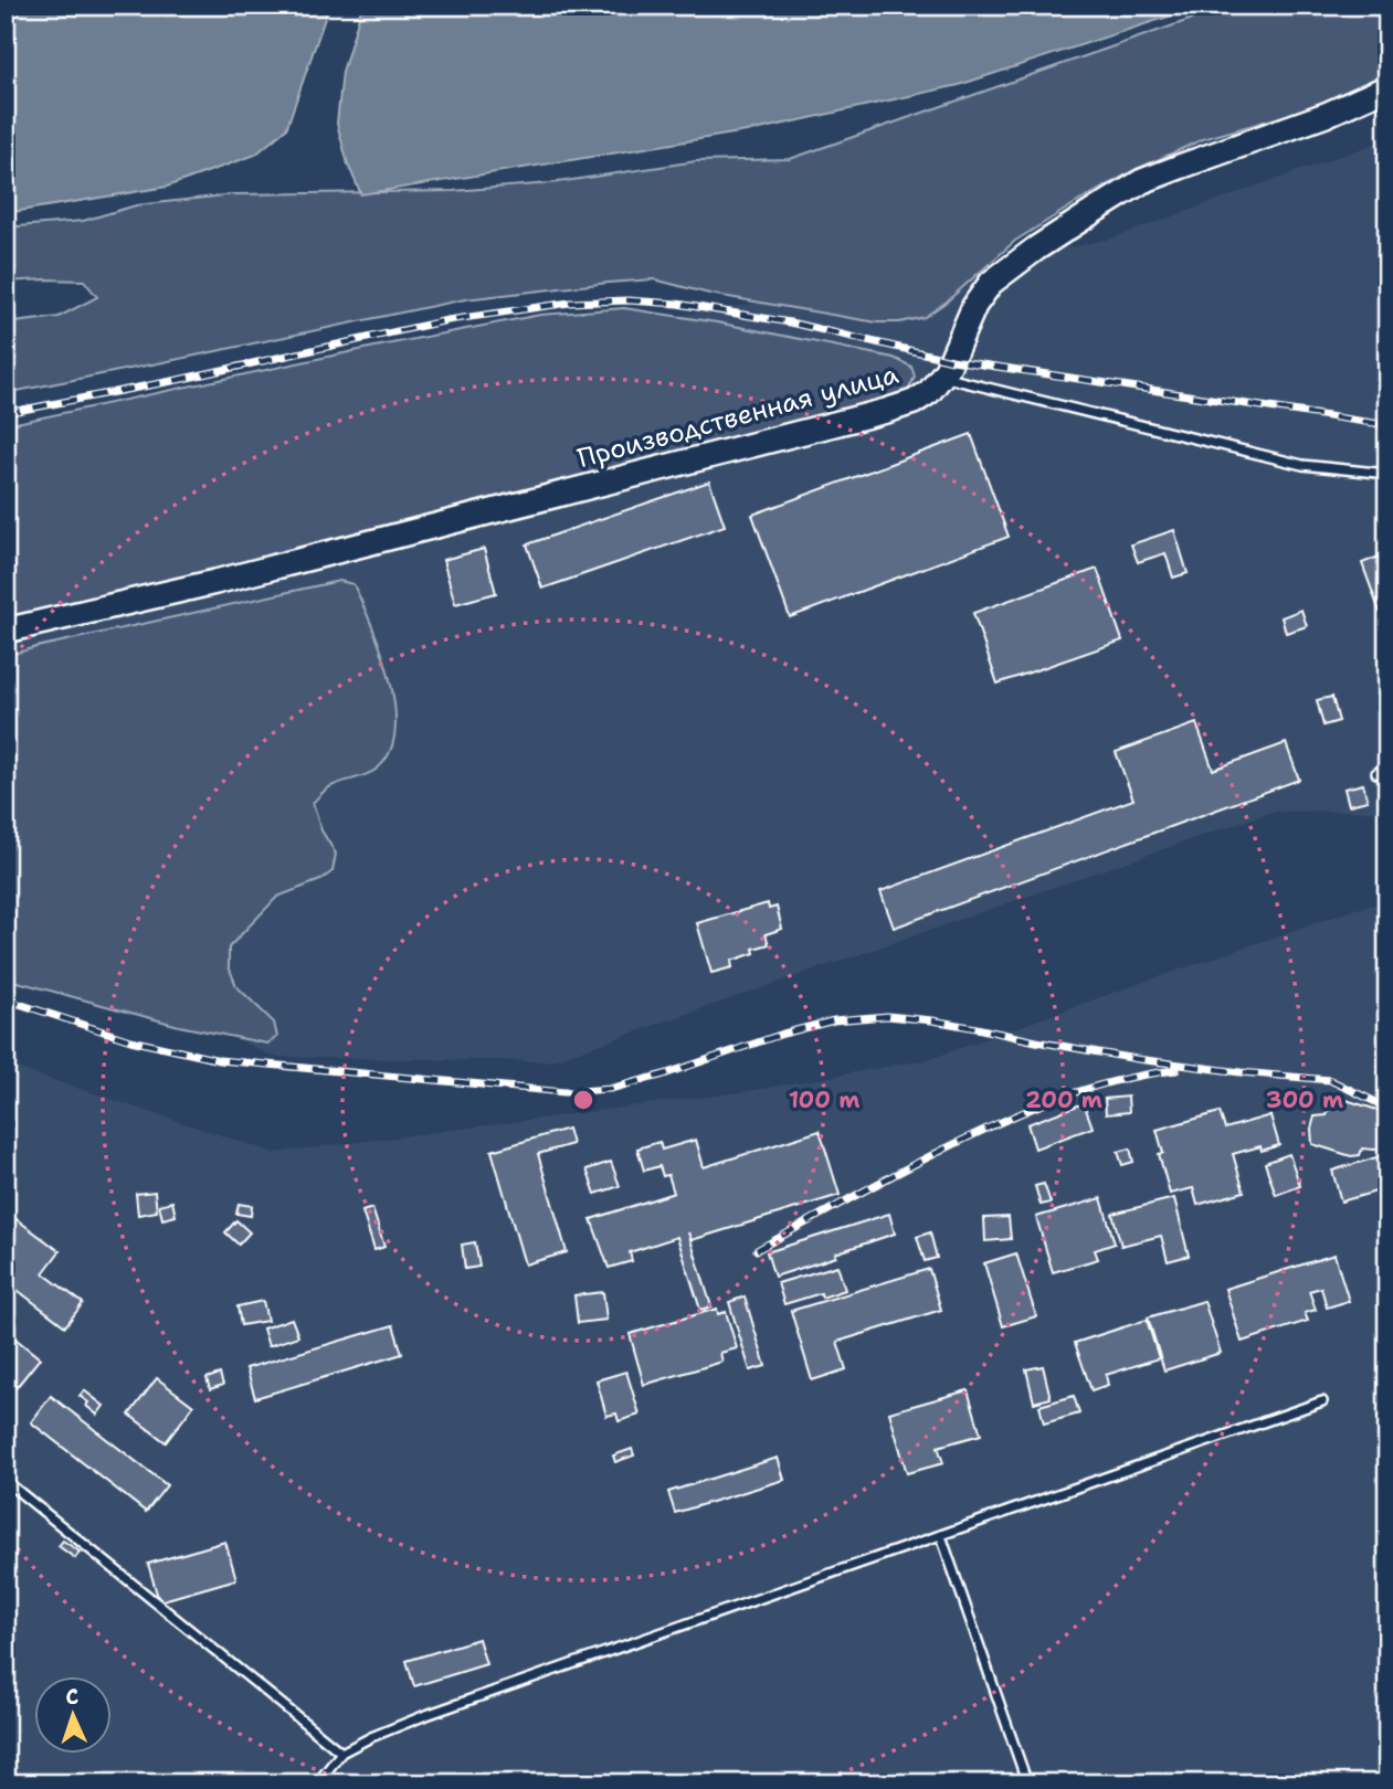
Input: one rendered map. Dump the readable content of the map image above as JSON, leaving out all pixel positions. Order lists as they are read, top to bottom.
{
  "streets": {
    "street": ["Производственная улица"]
  },
  "north": "top",
  "rings": ["100 m", "200 m", "300 m"]
}
